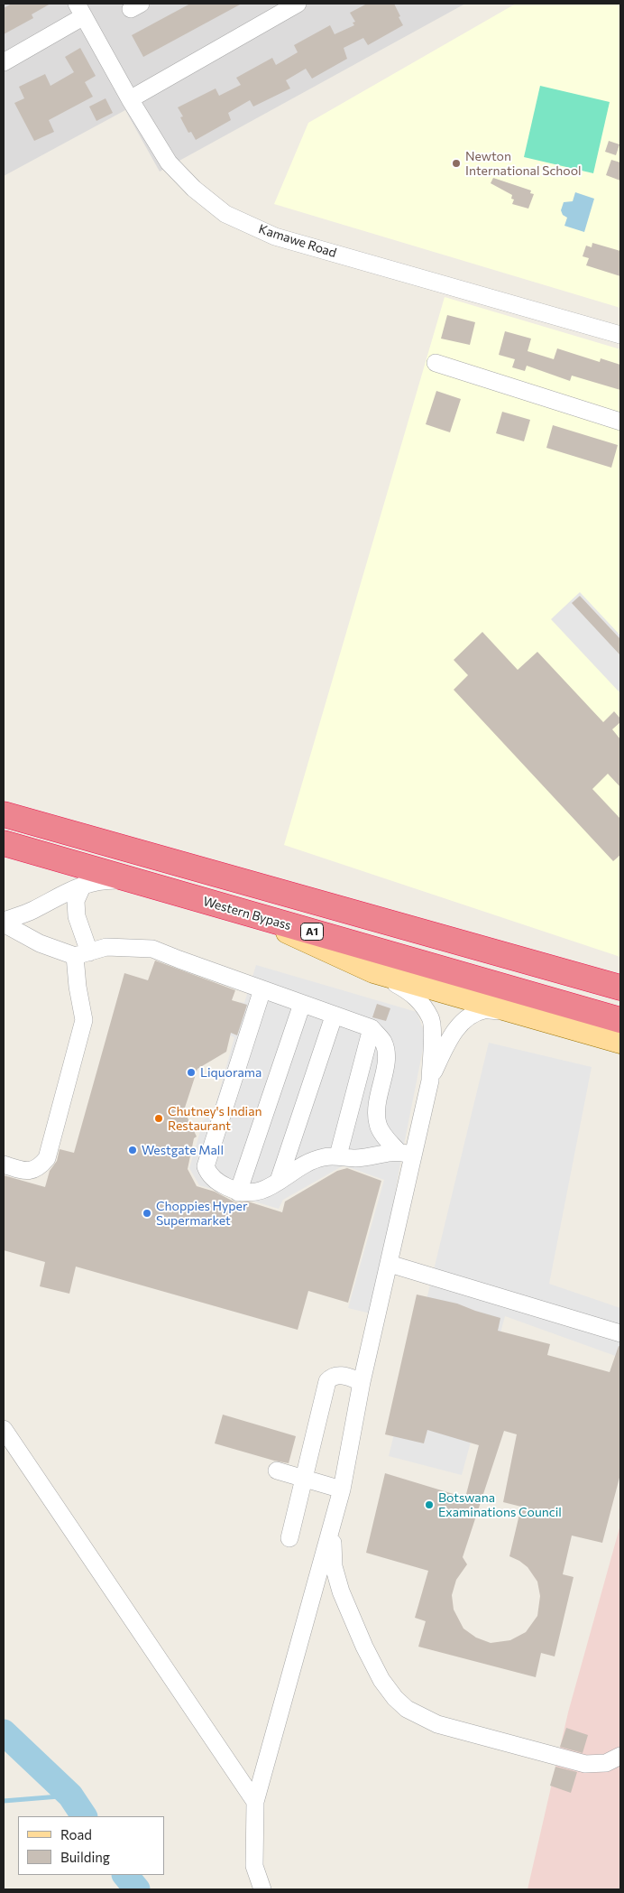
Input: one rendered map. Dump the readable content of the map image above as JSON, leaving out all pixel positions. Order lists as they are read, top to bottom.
{
  "streets": {
    "highway": ["Western Bypass", "A1"],
    "street": ["Kamawe Road"]
  },
  "places": [
    "Newton International School",
    "Liquorama",
    "Chutney's Indian Restaurant",
    "Westgate Mall",
    "Choppies Hyper Supermarket",
    "Botswana Examinations Council"
  ],
  "legend": ["Road", "Building"]
}
